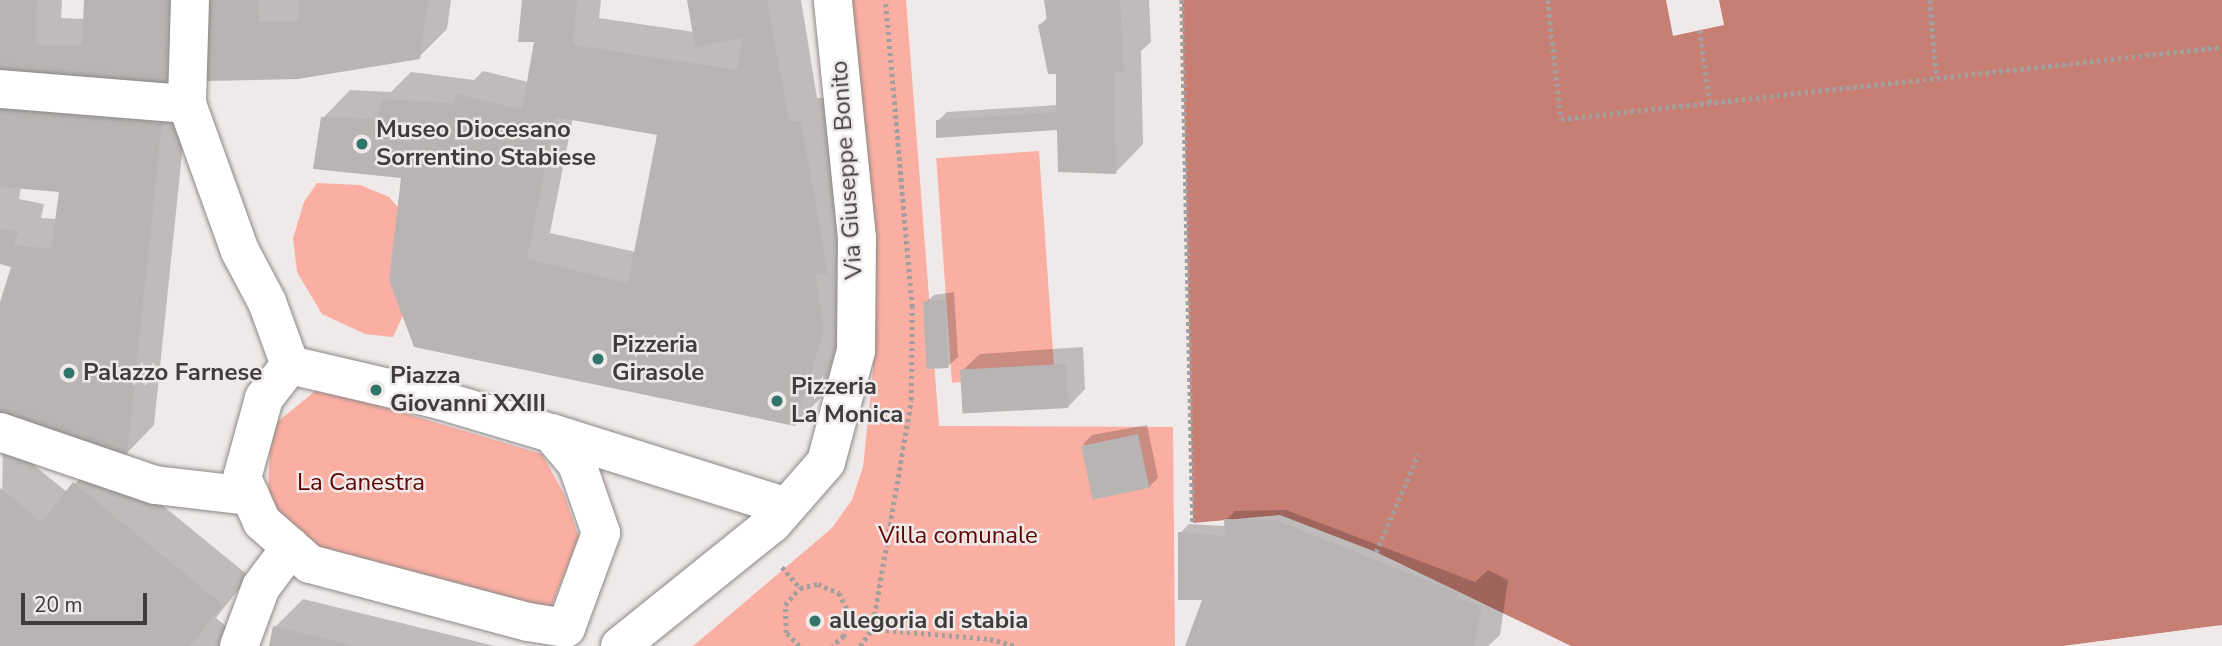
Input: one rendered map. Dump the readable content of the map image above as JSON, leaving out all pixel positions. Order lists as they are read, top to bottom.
{
  "streets": {
    "street": ["Via Giuseppe Bonito"]
  },
  "parks": ["La Canestra", "Villa comunale"],
  "places": [
    "Museo Diocesano Sorrentino Stabiese",
    "Pizzeria Girasole",
    "Palazzo Farnese",
    "Piazza Giovanni XXIII",
    "Pizzeria La Monica",
    "allegoria di stabia"
  ],
  "scale_bar": "20 m"
}
